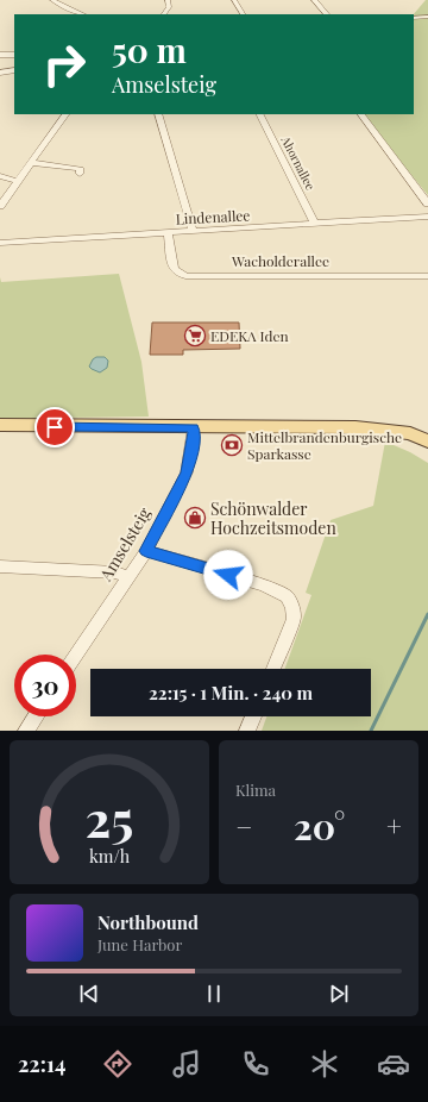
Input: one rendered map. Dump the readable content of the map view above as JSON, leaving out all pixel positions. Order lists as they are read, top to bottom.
{
  "streets": {
    "street": [
      "Ahornallee",
      "Lindenallee",
      "Wacholderallee",
      "Amselsteig"
    ]
  },
  "crossings": [
    ["Ahornallee", "Lindenallee"],
    ["Lindenallee", "Wacholderallee"]
  ],
  "places": {
    "supermarket": ["EDEKA Iden"],
    "bank": ["Mittelbrandenburgische Sparkasse"],
    "shop": ["Schönwalder Hochzeitsmoden"]
  },
  "page": {
    "turn": ["50 m", "Amselsteig"],
    "limit": "30",
    "trip": "22:15 · 1 Min. · 240 m",
    "tile": "Klima",
    "heat": ["−", "20°", "+"],
    "song": ["Northbound", "June Harbor"],
    "tabs": "22:14",
    "gauge": ["25", "km/h"]
  }
}
